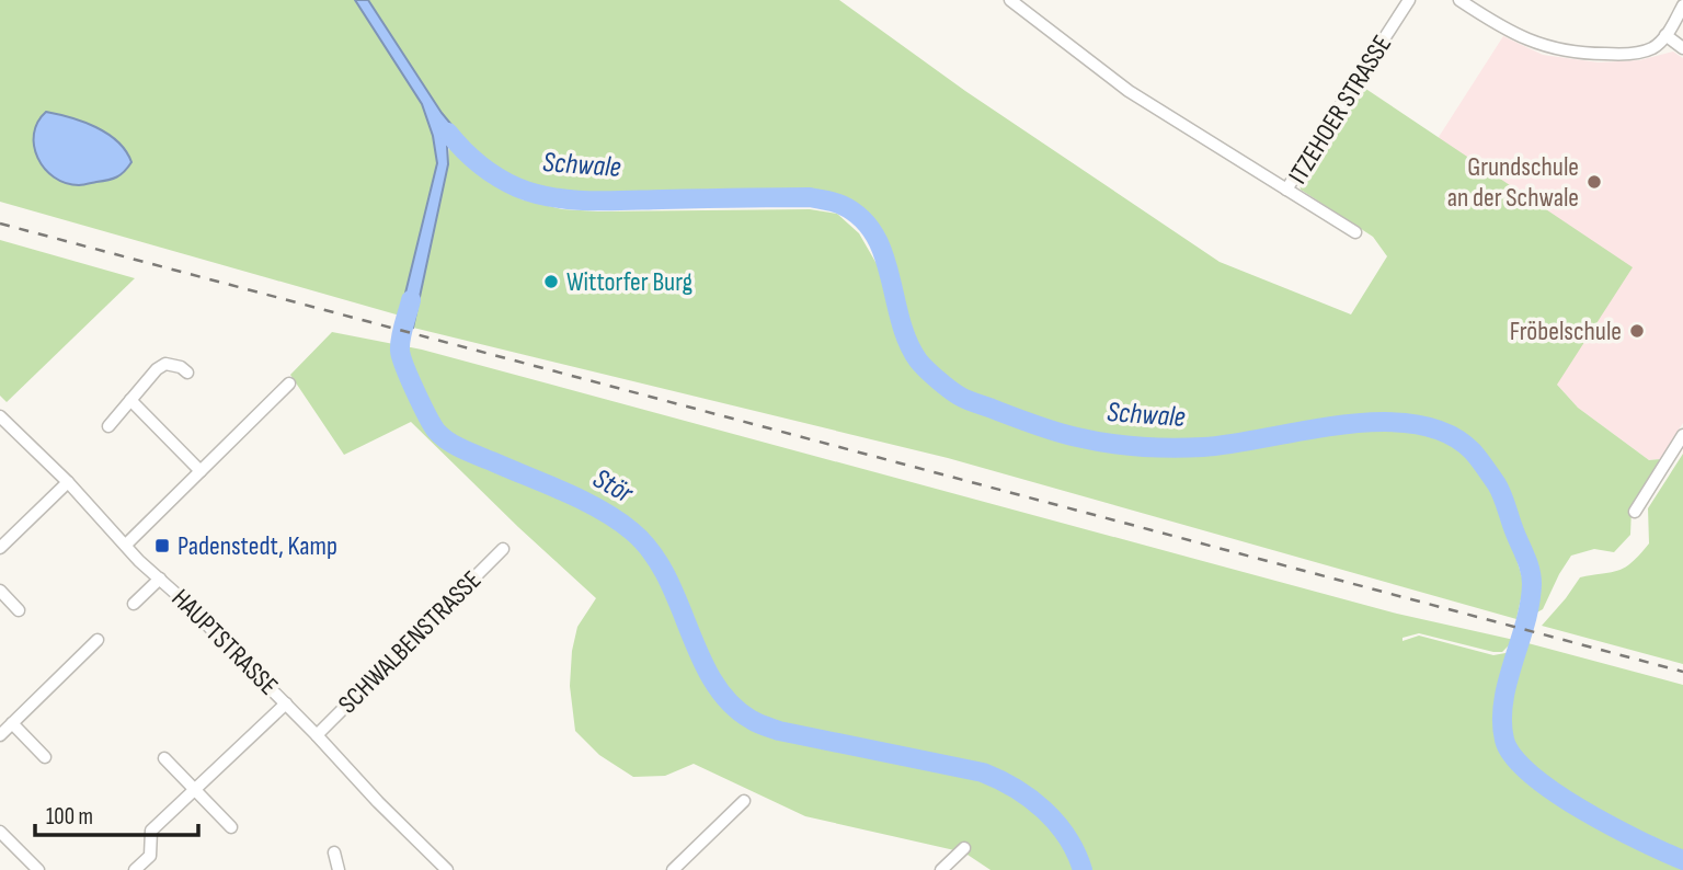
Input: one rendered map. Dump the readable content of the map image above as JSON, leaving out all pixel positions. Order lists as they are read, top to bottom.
{
  "streets": {
    "street": ["ITZEHOER STRASSE", "HAUPTSTRASSE", "SCHWALBENSTRASSE"]
  },
  "crossings": [
    ["HAUPTSTRASSE", "SCHWALBENSTRASSE"]
  ],
  "water": ["Schwale", "Stör"],
  "places": {
    "other": ["Grundschule an der Schwale", "Wittorfer Burg", "Fröbelschule"],
    "transit": ["Padenstedt, Kamp"]
  },
  "scale_bar": "100 m"
}
